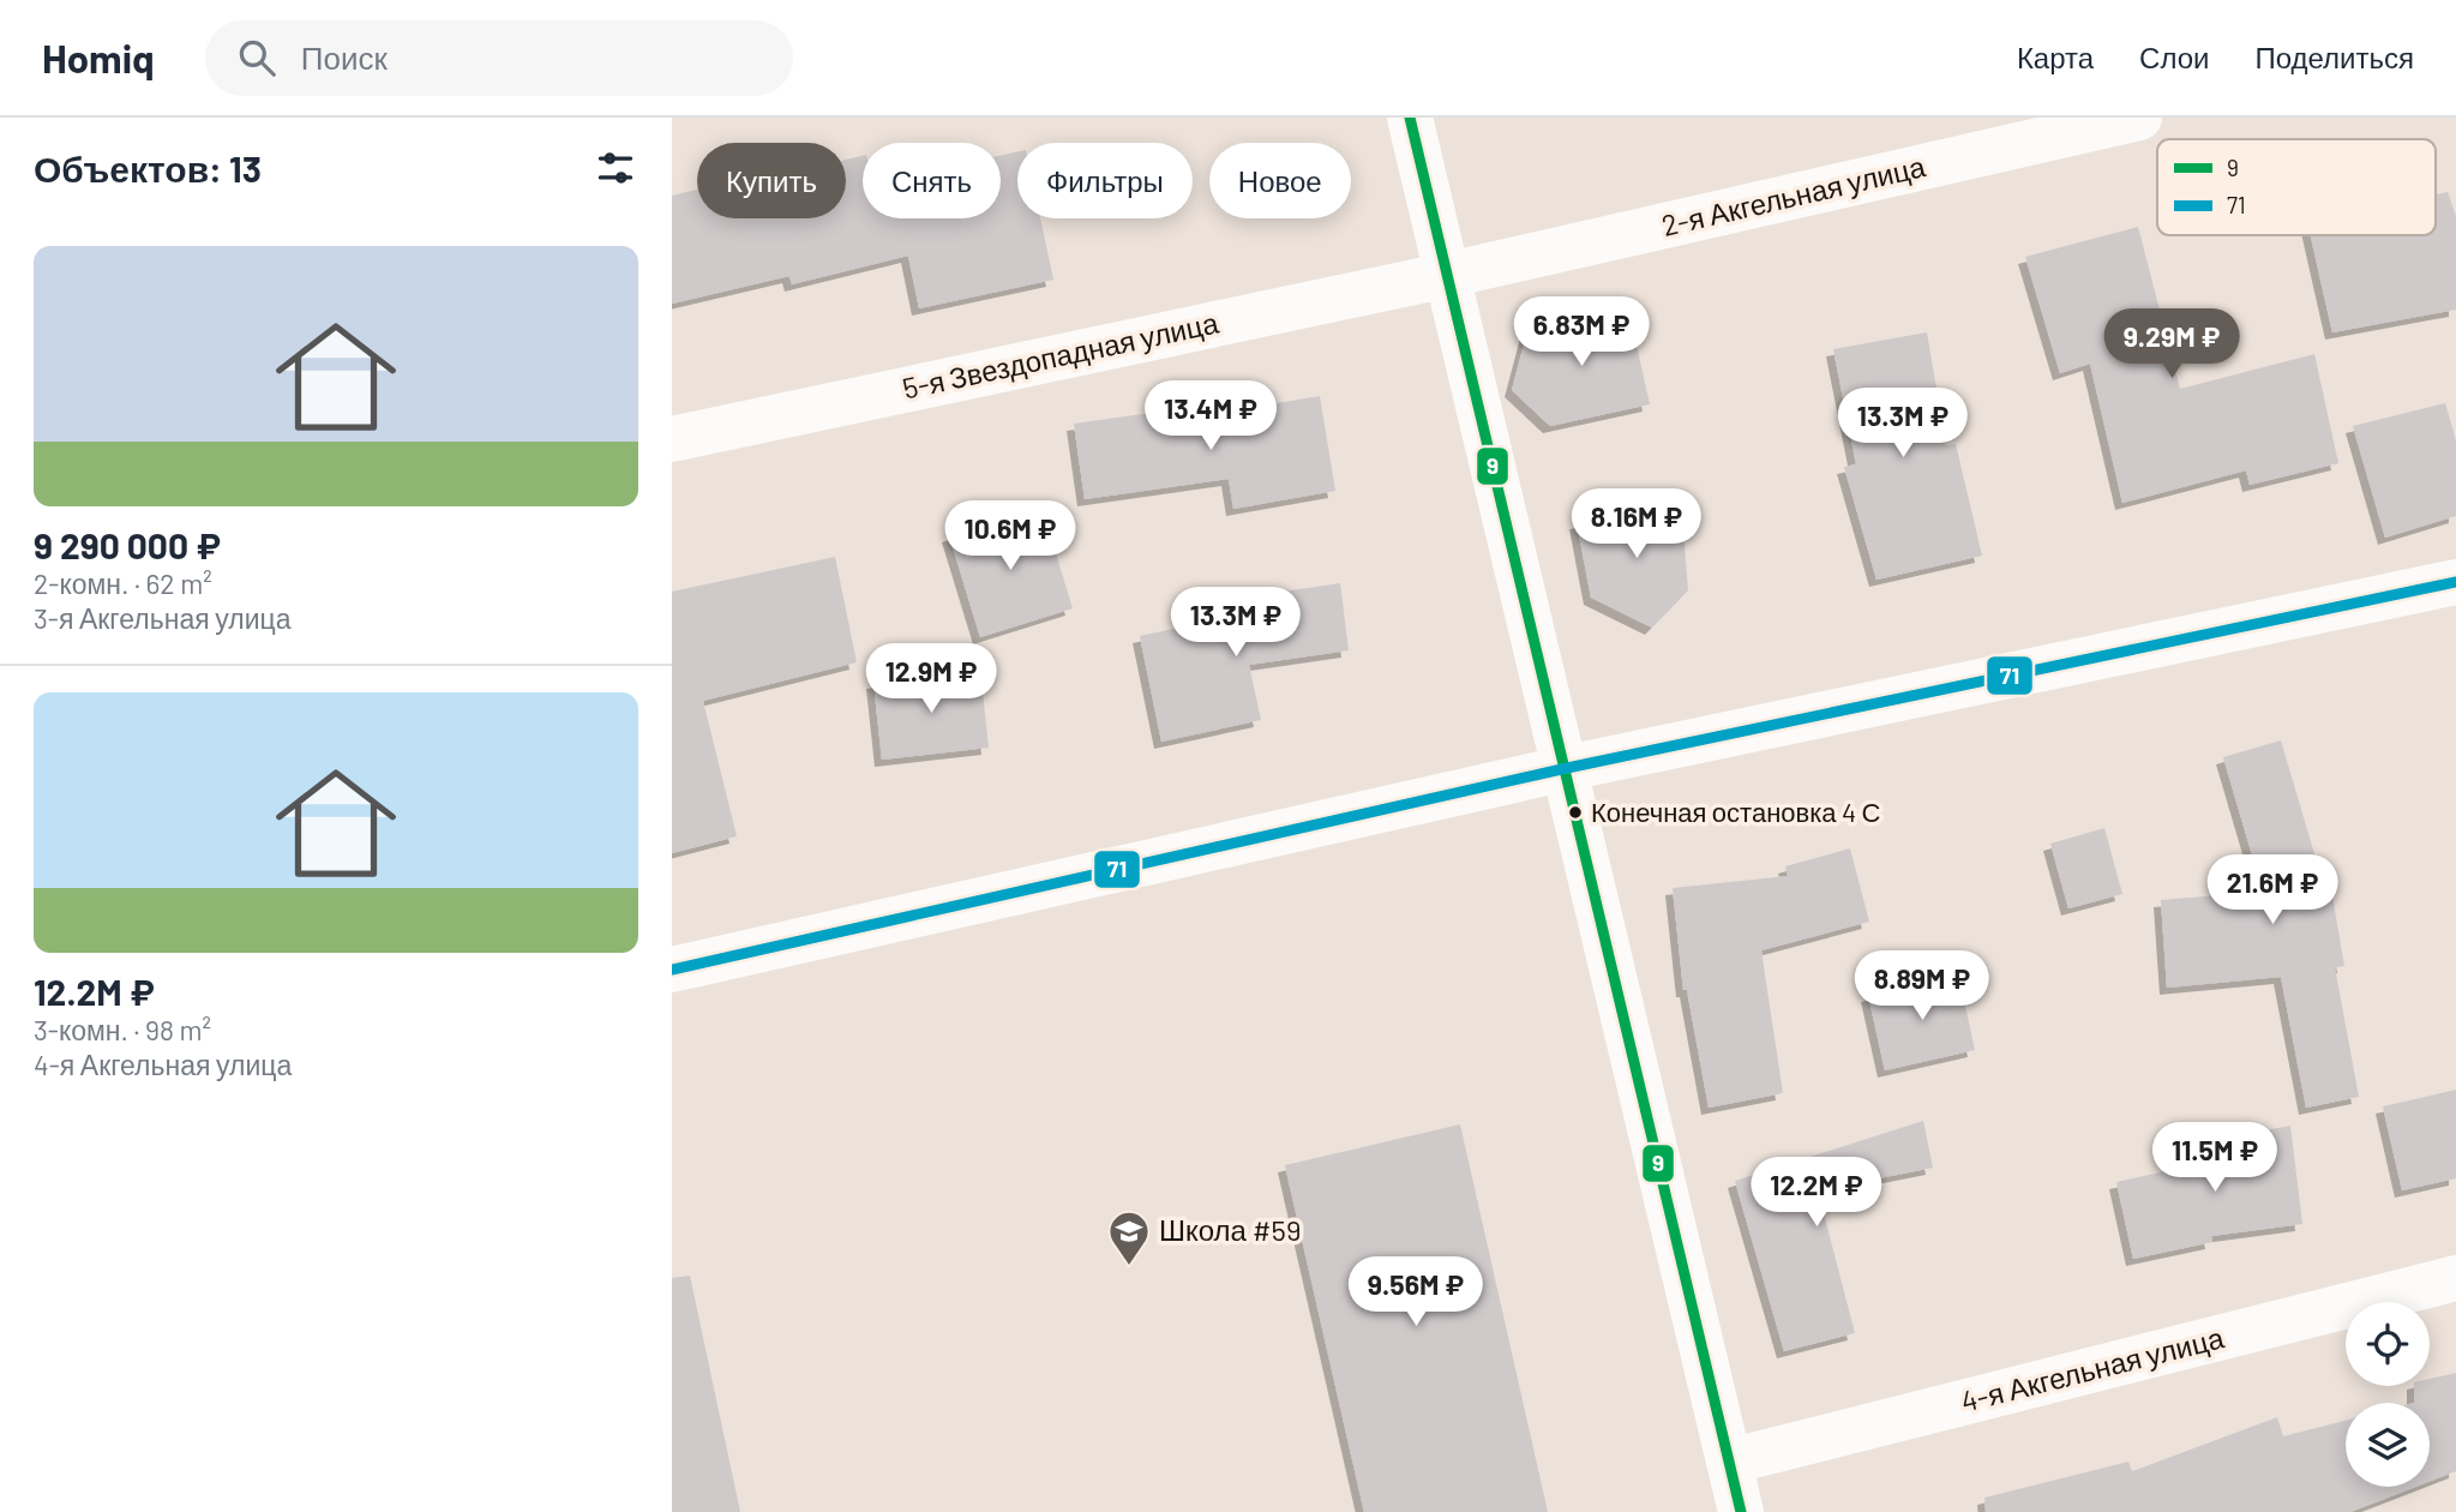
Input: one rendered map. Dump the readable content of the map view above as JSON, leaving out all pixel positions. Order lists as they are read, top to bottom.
{
  "streets": {
    "street": ["2-я Акгельная улица", "5-я Звездопадная улица", "4-я Акгельная улица"]
  },
  "crossings": [
    ["2-я Акгельная улица", "5-я Звездопадная улица"]
  ],
  "places": {
    "other": ["Конечная остановка 4 С"],
    "school or university": ["Школа #59"]
  },
  "lines": ["transit line 9", "transit line 71"],
  "legend": ["9", "71"],
  "page": {
    "header": "Homiq",
    "search": "Поиск",
    "nav": ["Карта", "Слои", "Поделиться"],
    "heading": "Объектов: 13",
    "chip": [
      "Купить",
      "Снять",
      "Фильтры",
      "Новое"
    ],
    "list": [
      {
        "name": "9 290 000 ₽",
        "note": "2-комн. · 62 m² · 3-я Акгельная улица"
      },
      {
        "name": "12.2M ₽",
        "note": "3-комн. · 98 m² · 4-я Акгельная улица"
      }
    ],
    "price": [
      "6.83M ₽",
      "9.29M ₽",
      "13.4M ₽",
      "13.3M ₽",
      "8.16M ₽",
      "10.6M ₽",
      "13.3M ₽",
      "12.9M ₽",
      "21.6M ₽",
      "8.89M ₽",
      "11.5M ₽",
      "12.2M ₽",
      "9.56M ₽"
    ]
  }
}
